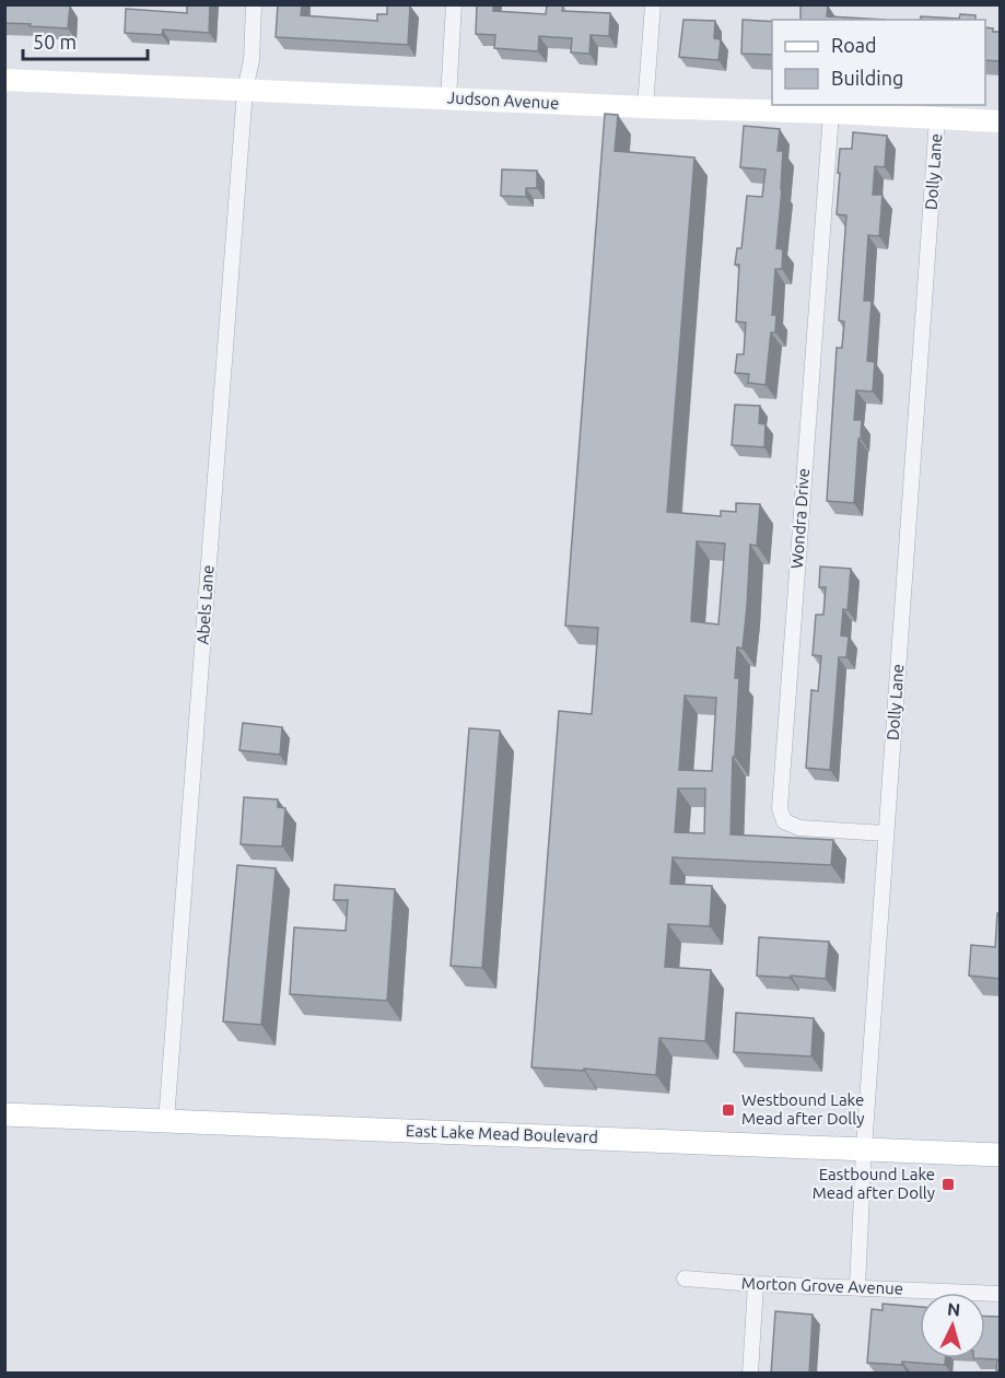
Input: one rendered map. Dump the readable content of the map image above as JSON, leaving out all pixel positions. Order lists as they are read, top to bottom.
{
  "streets": {
    "main road": ["East Lake Mead Boulevard"],
    "street": [
      "Judson Avenue",
      "Dolly Lane",
      "Wondra Drive",
      "Abels Lane",
      "Morton Grove Avenue"
    ]
  },
  "crossings": [
    ["Judson Avenue", "Dolly Lane"],
    ["Judson Avenue", "Wondra Drive"],
    ["Judson Avenue", "Abels Lane"],
    ["Dolly Lane", "Wondra Drive"],
    ["Dolly Lane", "East Lake Mead Boulevard"],
    ["Dolly Lane", "Morton Grove Avenue"],
    ["Abels Lane", "East Lake Mead Boulevard"]
  ],
  "places": {
    "transit": ["Westbound Lake Mead after Dolly", "Eastbound Lake Mead after Dolly"]
  },
  "legend": ["Road", "Building"],
  "scale_bar": "50 m",
  "north": "top"
}
